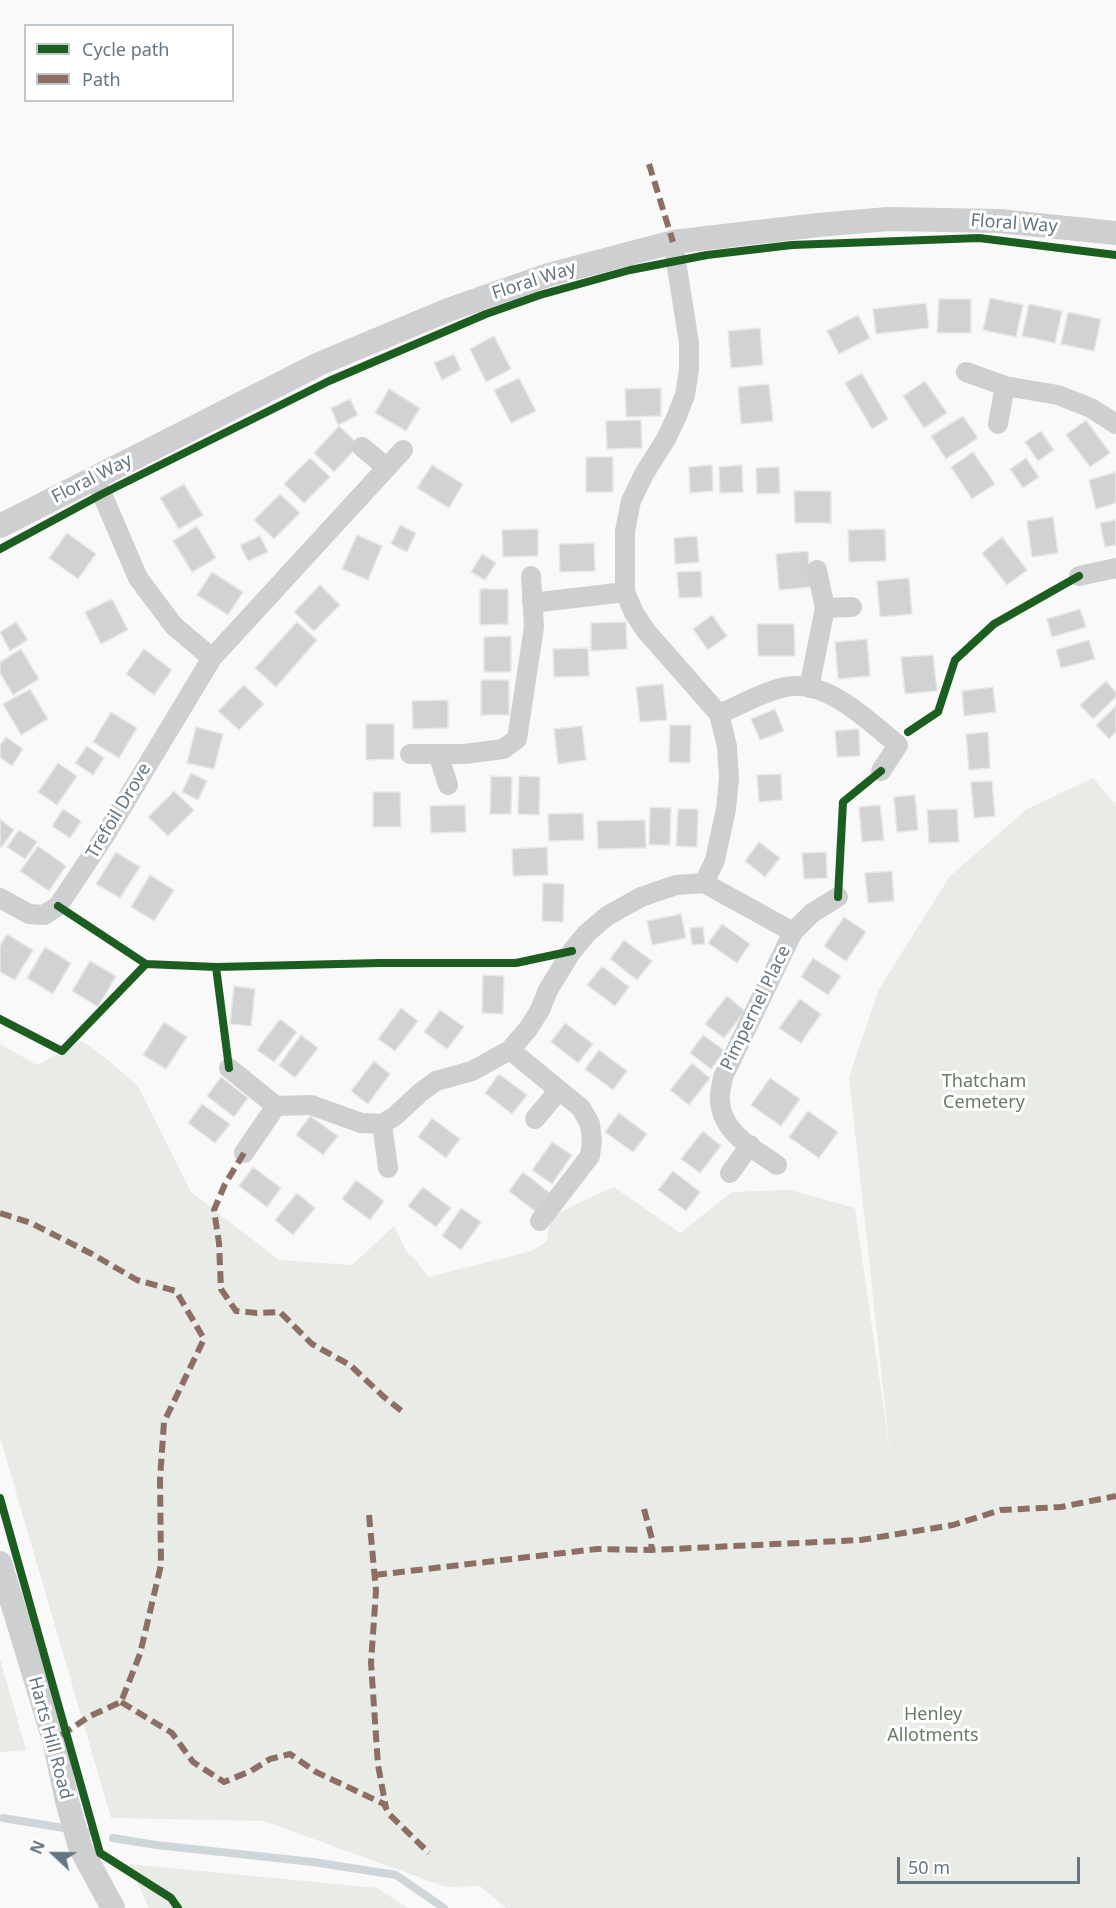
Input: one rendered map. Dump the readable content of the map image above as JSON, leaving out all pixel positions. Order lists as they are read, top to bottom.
{
  "streets": {
    "street": [
      "Floral Way",
      "Trefoil Drove",
      "Pimpernel Place",
      "Harts Hill Road"
    ]
  },
  "parks": ["Thatcham Cemetery", "Henley Allotments"],
  "legend": ["Cycle path", "Path"],
  "scale_bar": "50 m",
  "north": "left"
}
